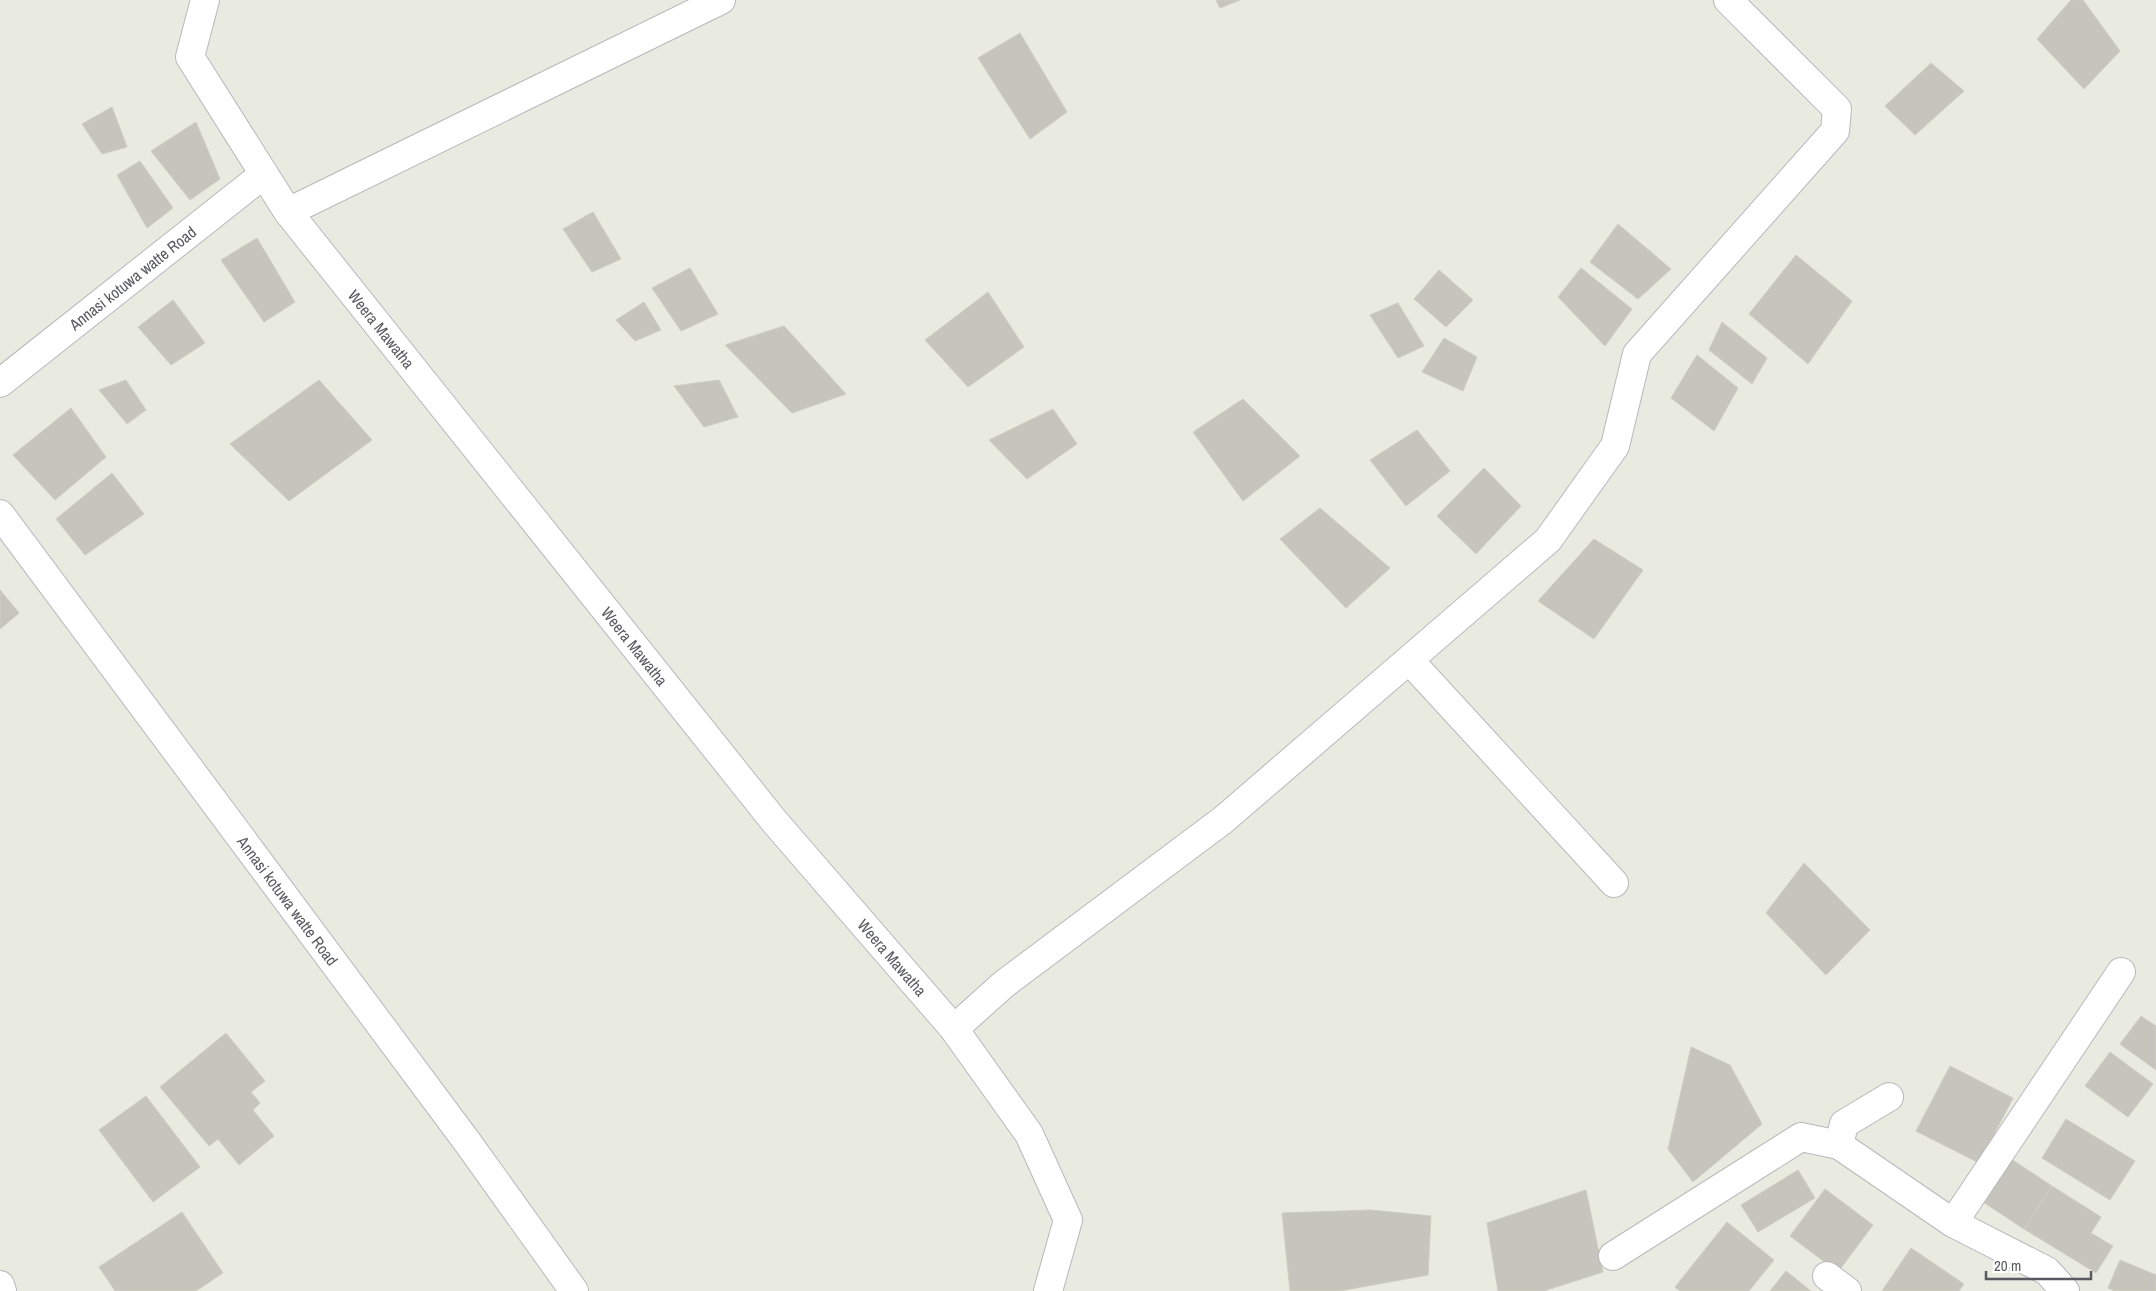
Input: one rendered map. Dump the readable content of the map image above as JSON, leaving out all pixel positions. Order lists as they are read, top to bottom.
{
  "streets": {
    "street": ["Annasi kotuwa watte Road", "Weera Mawatha"]
  },
  "crossings": [
    ["Annasi kotuwa watte Road", "Weera Mawatha"]
  ],
  "scale_bar": "20 m"
}
